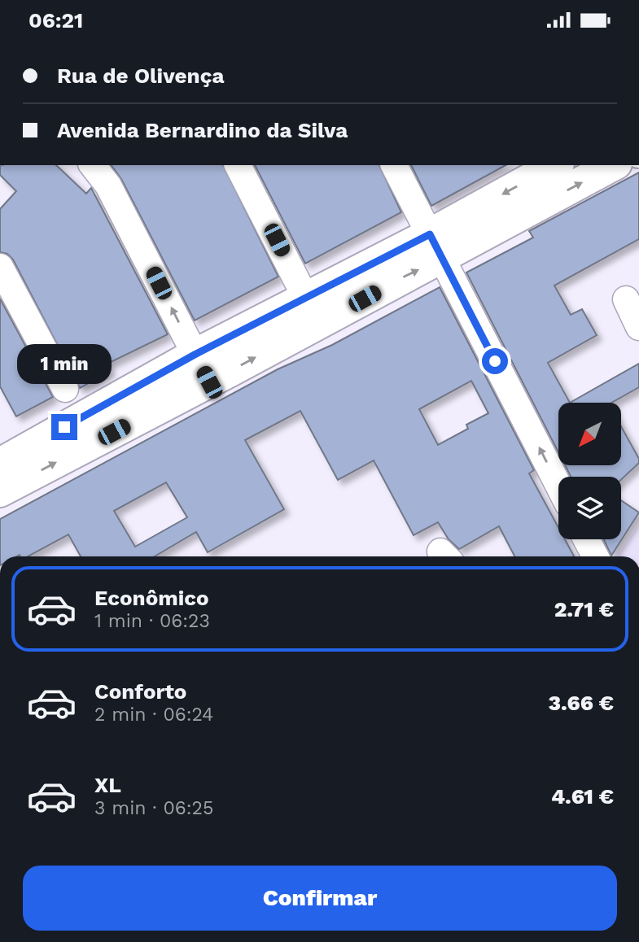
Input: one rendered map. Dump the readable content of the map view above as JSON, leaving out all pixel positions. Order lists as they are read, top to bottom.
{
  "north": "bottom left",
  "page": {
    "status": "06:21",
    "banner": ["Rua de Olivença", "Avenida Bernardino da Silva"],
    "bubble": "1 min",
    "list": [
      {
        "name": "Econômico",
        "note": "1 min · 06:23",
        "value": "2.71 €"
      },
      {
        "name": "Conforto",
        "note": "2 min · 06:24",
        "value": "3.66 €"
      },
      {
        "name": "XL",
        "note": "3 min · 06:25",
        "value": "4.61 €"
      }
    ],
    "buttons": "Confirmar"
  }
}
